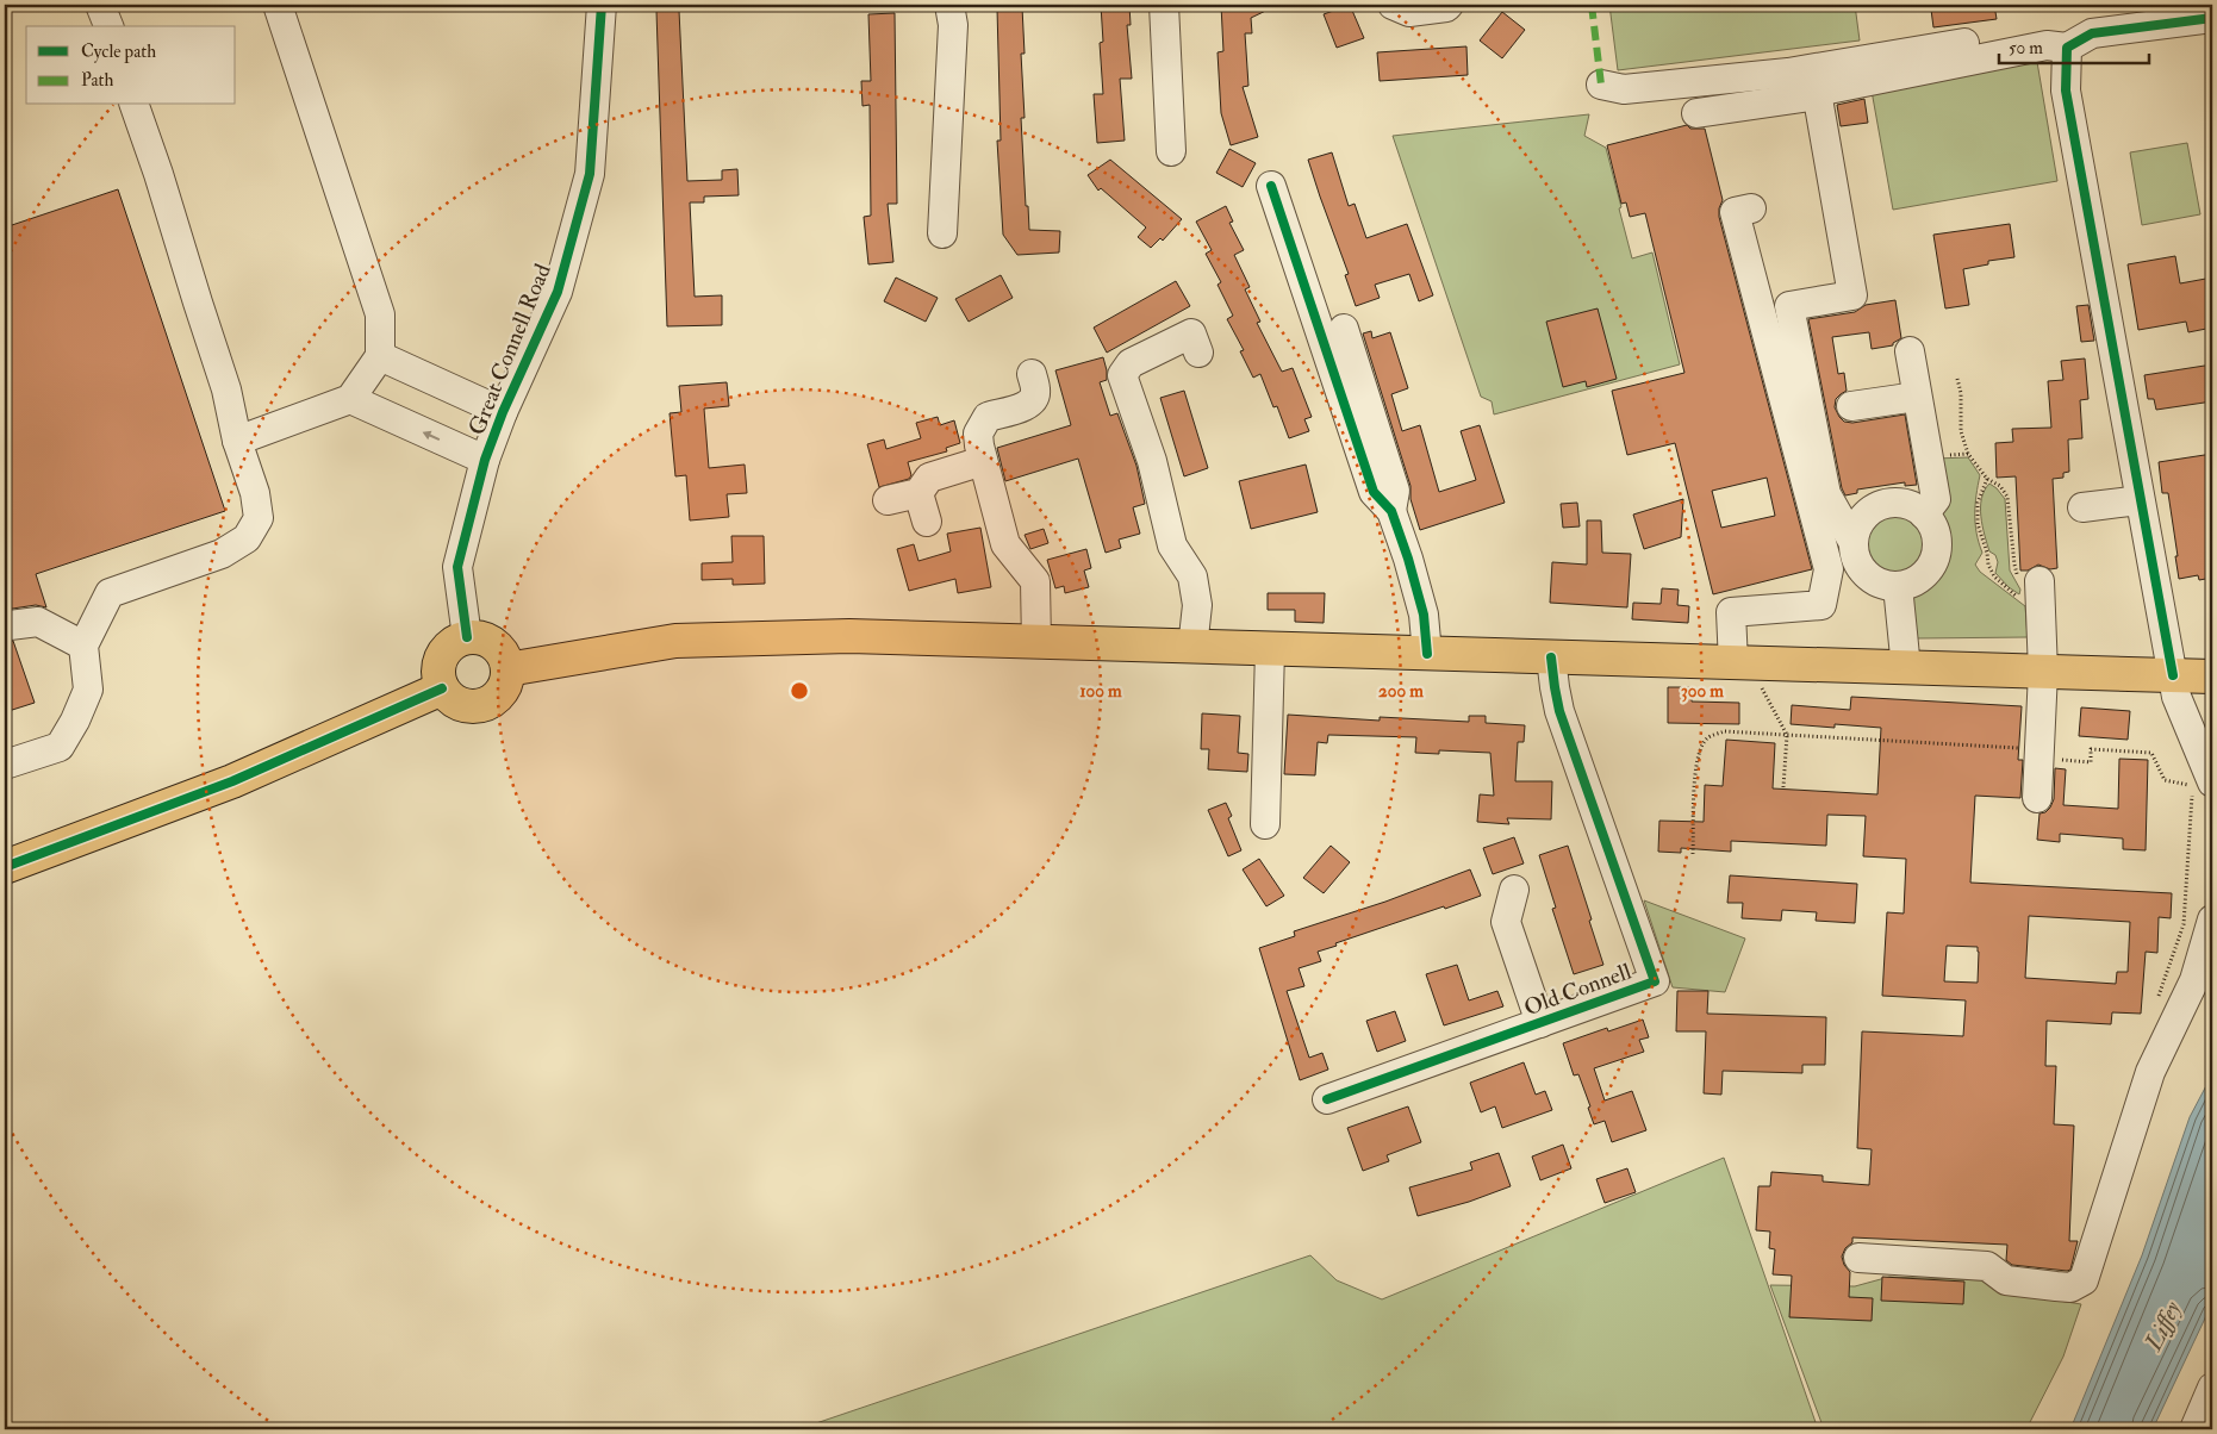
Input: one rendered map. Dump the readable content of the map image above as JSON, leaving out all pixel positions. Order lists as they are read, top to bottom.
{
  "streets": {
    "street": ["Great Connell Road", "Old Connell"]
  },
  "water": ["Liffey"],
  "legend": ["Cycle path", "Path"],
  "scale_bar": "50 m",
  "rings": ["100 m", "200 m", "300 m"]
}
